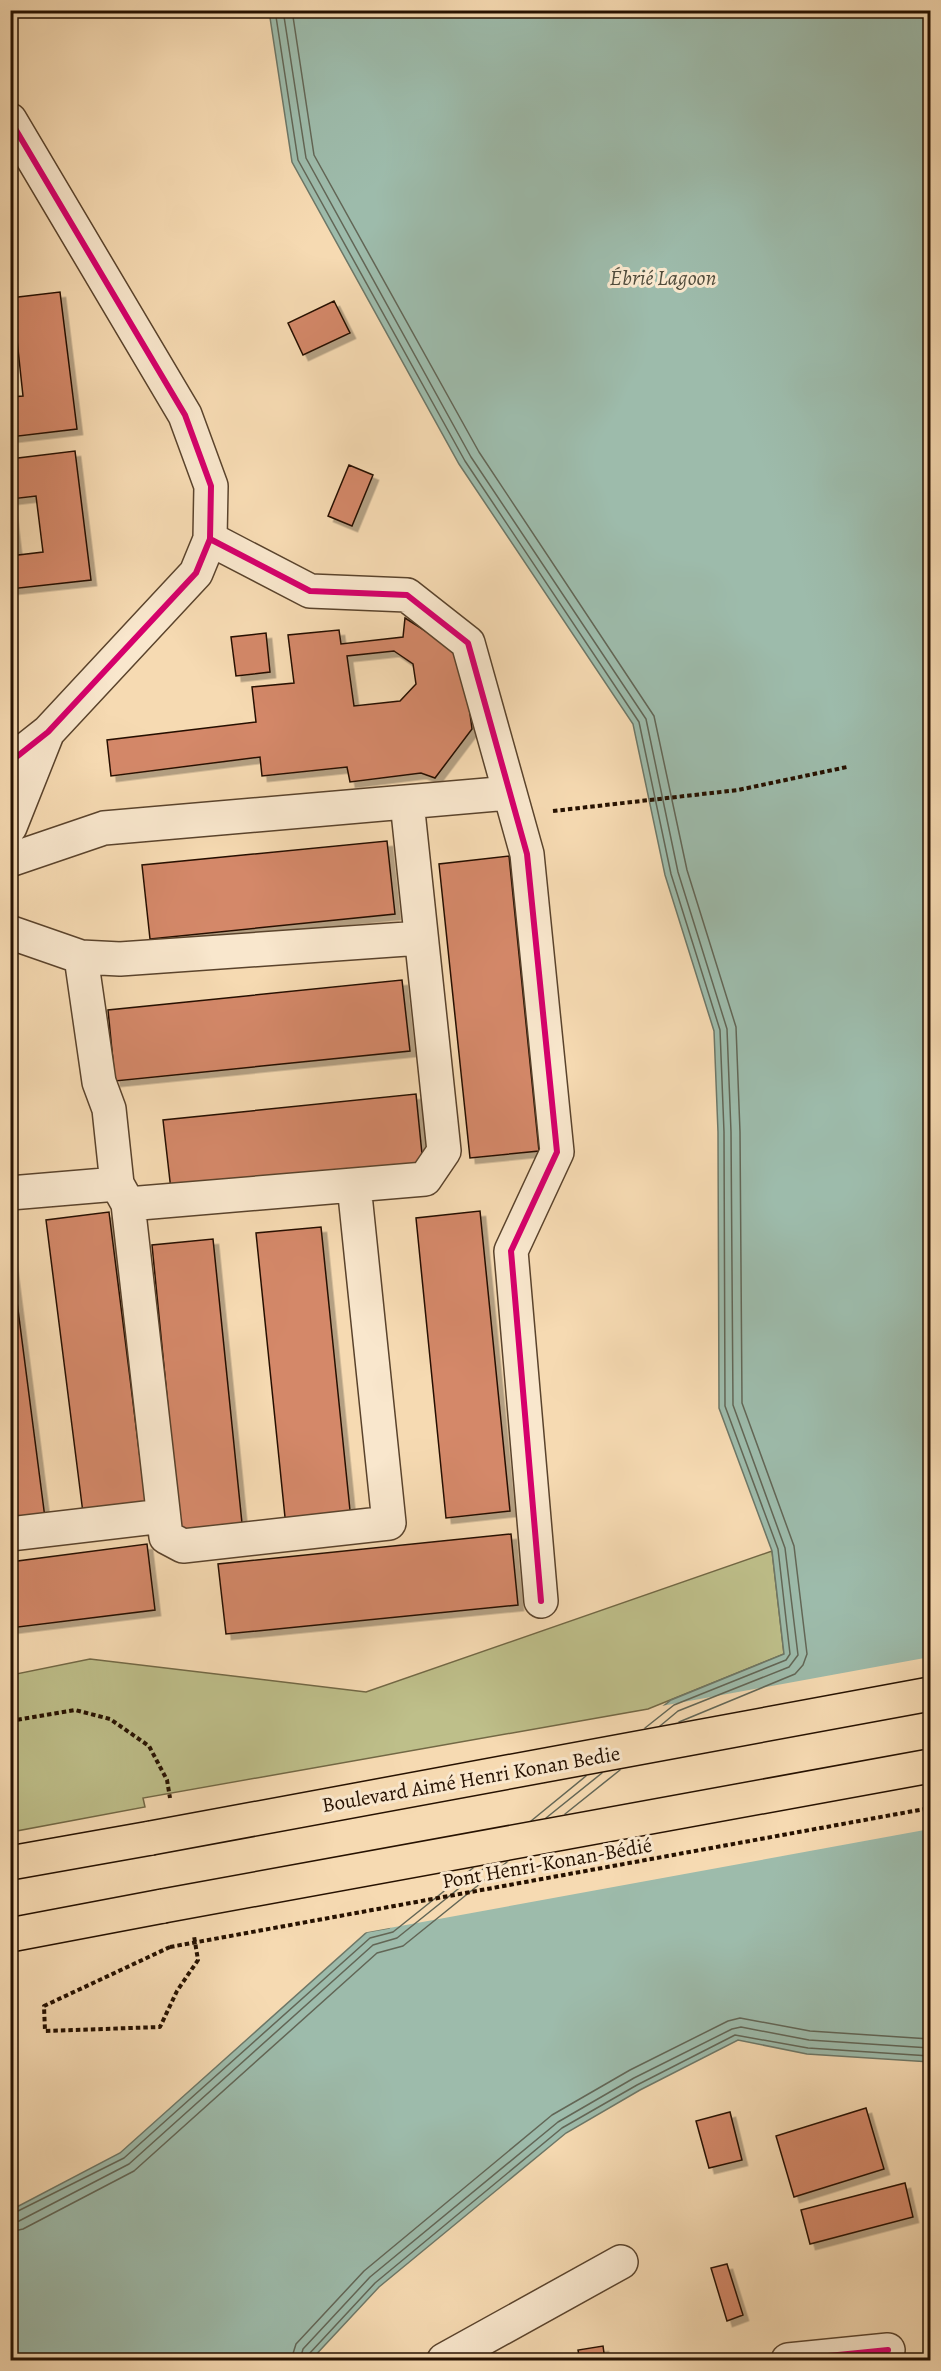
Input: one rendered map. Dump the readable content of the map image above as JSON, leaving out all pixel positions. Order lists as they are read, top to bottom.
{
  "streets": {
    "highway": ["Boulevard Aimé Henri Konan Bedie"],
    "path": ["Pont Henri-Konan-Bédié"]
  },
  "water": ["Ébrié Lagoon"]
}
